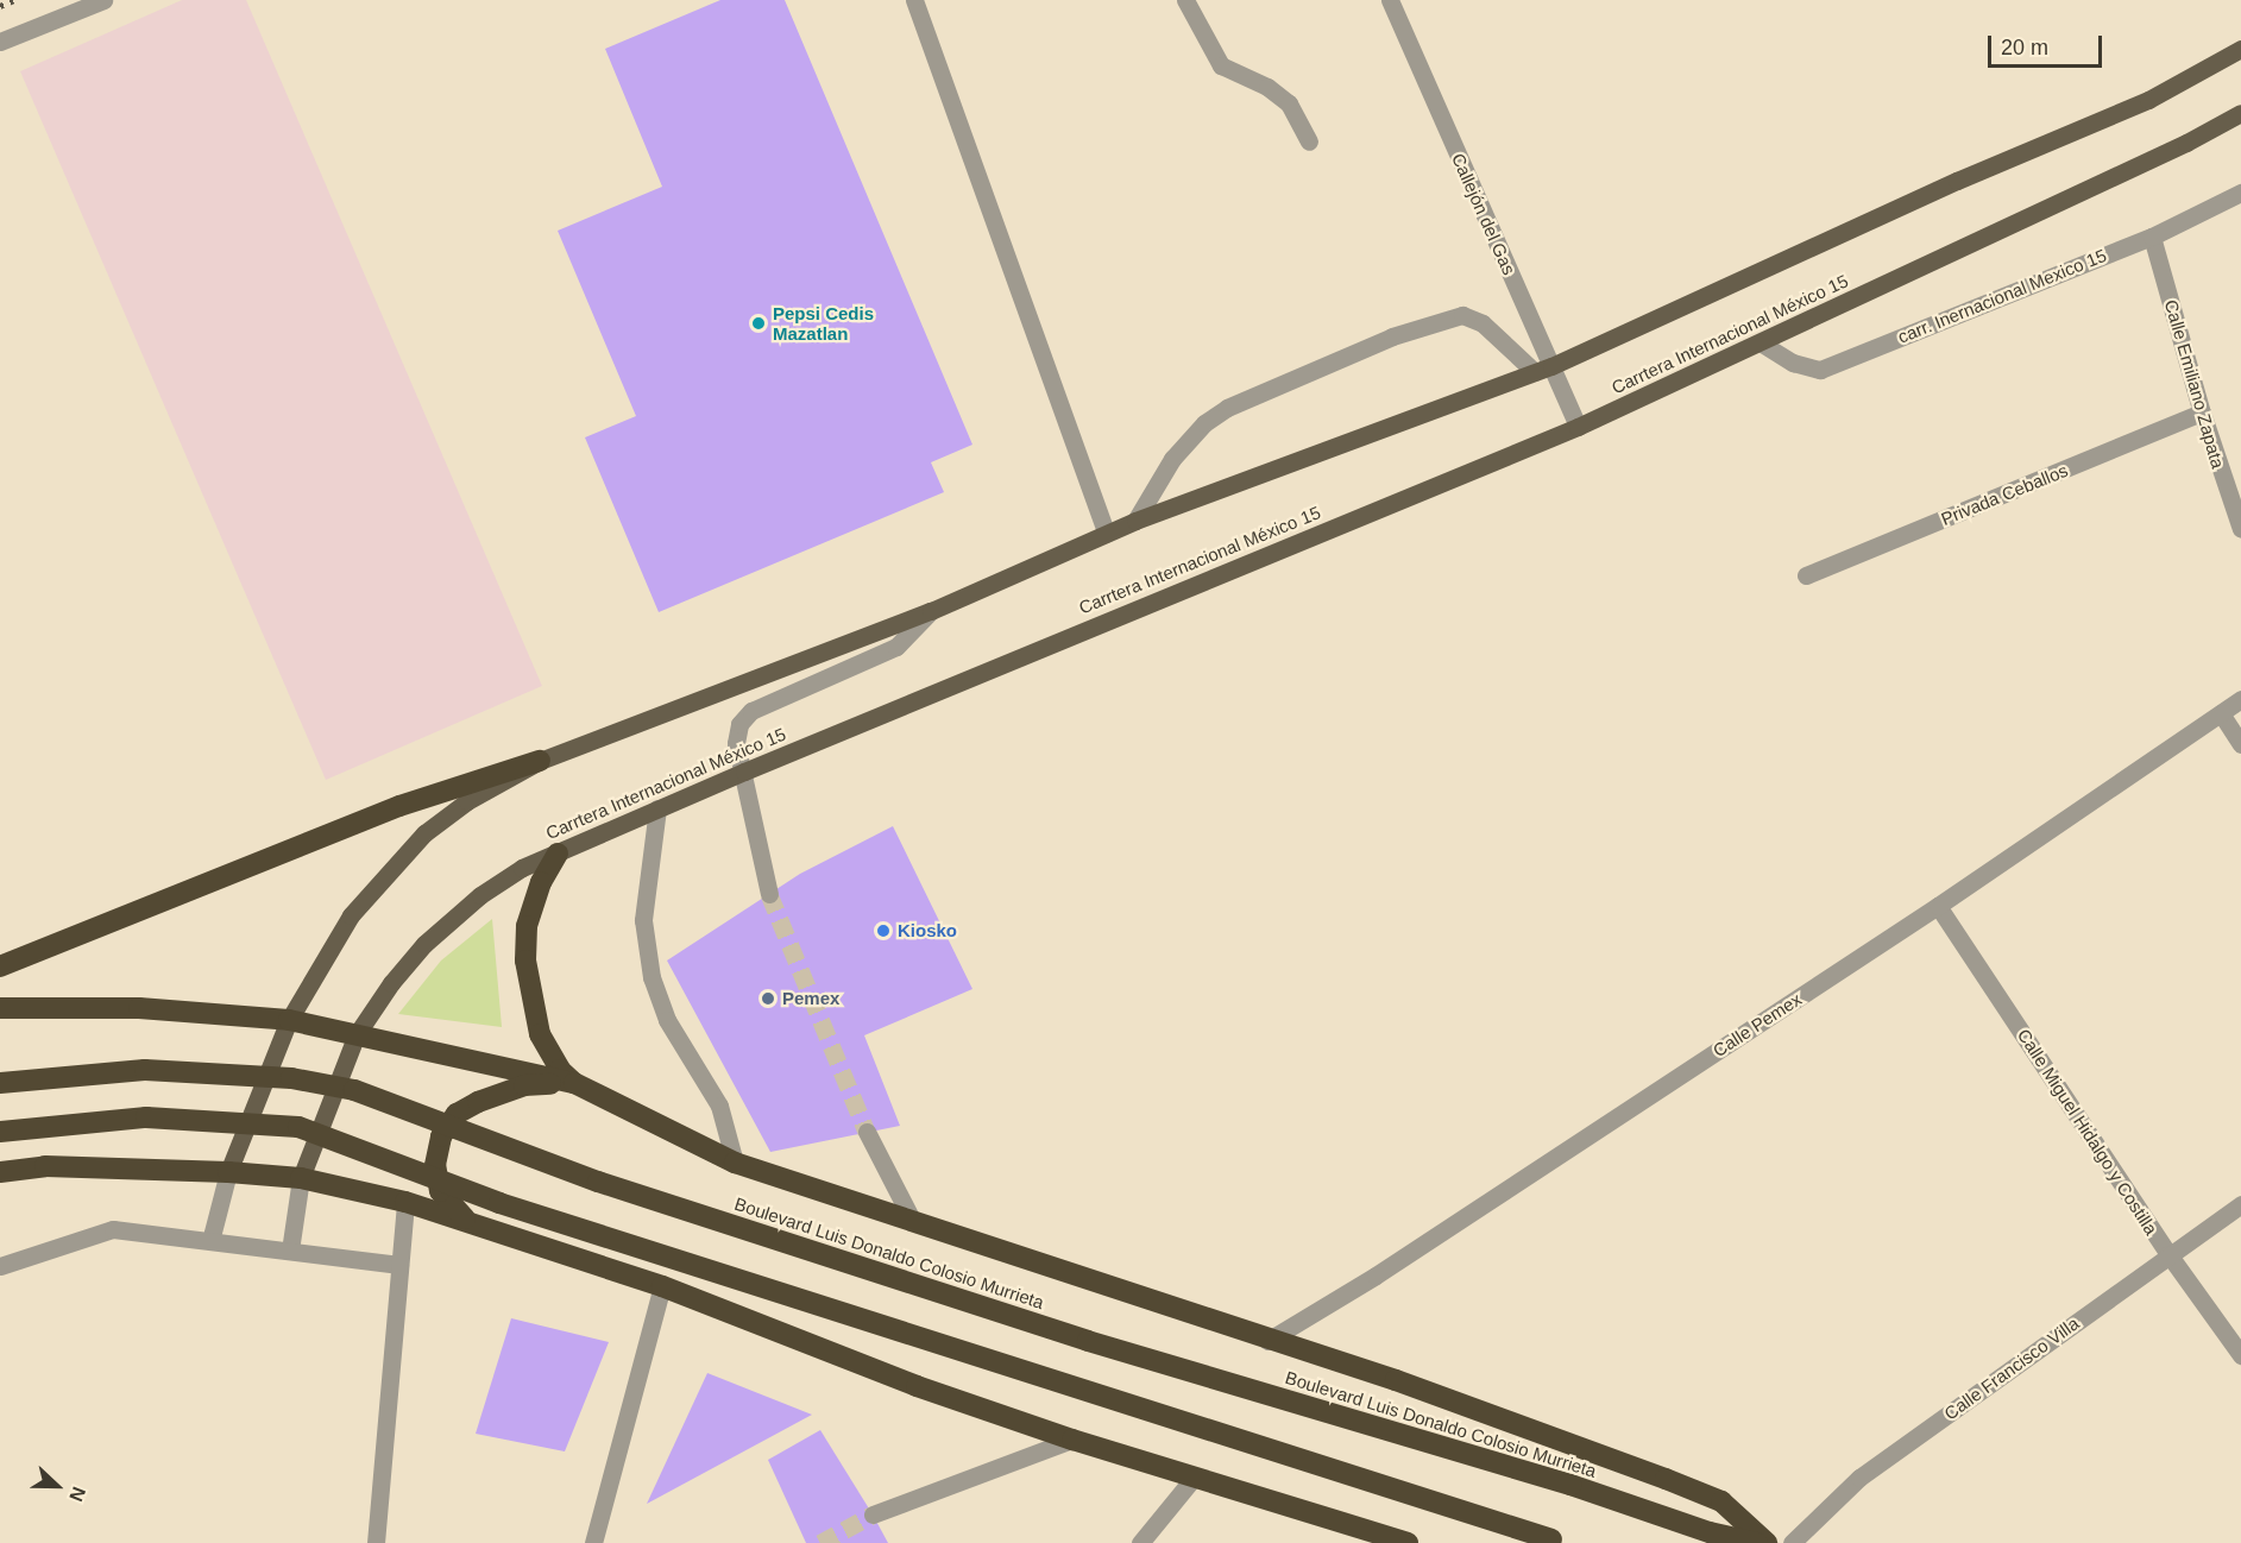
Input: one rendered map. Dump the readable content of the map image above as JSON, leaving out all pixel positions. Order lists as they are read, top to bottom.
{
  "streets": {
    "highway": ["Boulevard Luis Donaldo Colosio Murrieta"],
    "main road": ["Carrtera Internacional México 15"],
    "street": [
      "Callejón del Gas",
      "carr. Inernacional Mexico 15",
      "Calle Emiliano Zapata",
      "Privada Ceballos",
      "Calle Pemex",
      "Calle Miguel Hidalgo y Costilla",
      "Calle Francisco Villa"
    ]
  },
  "crossings": [
    ["Callejón del Gas", "Carrtera Internacional México 15"],
    ["carr. Inernacional Mexico 15", "Carrtera Internacional México 15"],
    ["carr. Inernacional Mexico 15", "Calle Emiliano Zapata"],
    ["Calle Emiliano Zapata", "Privada Ceballos"],
    ["Calle Pemex", "Calle Miguel Hidalgo y Costilla"],
    ["Calle Miguel Hidalgo y Costilla", "Calle Francisco Villa"]
  ],
  "places": ["Pepsi Cedis Mazatlan", "Kiosko", "Pemex"],
  "scale_bar": "20 m",
  "north": "right"
}
